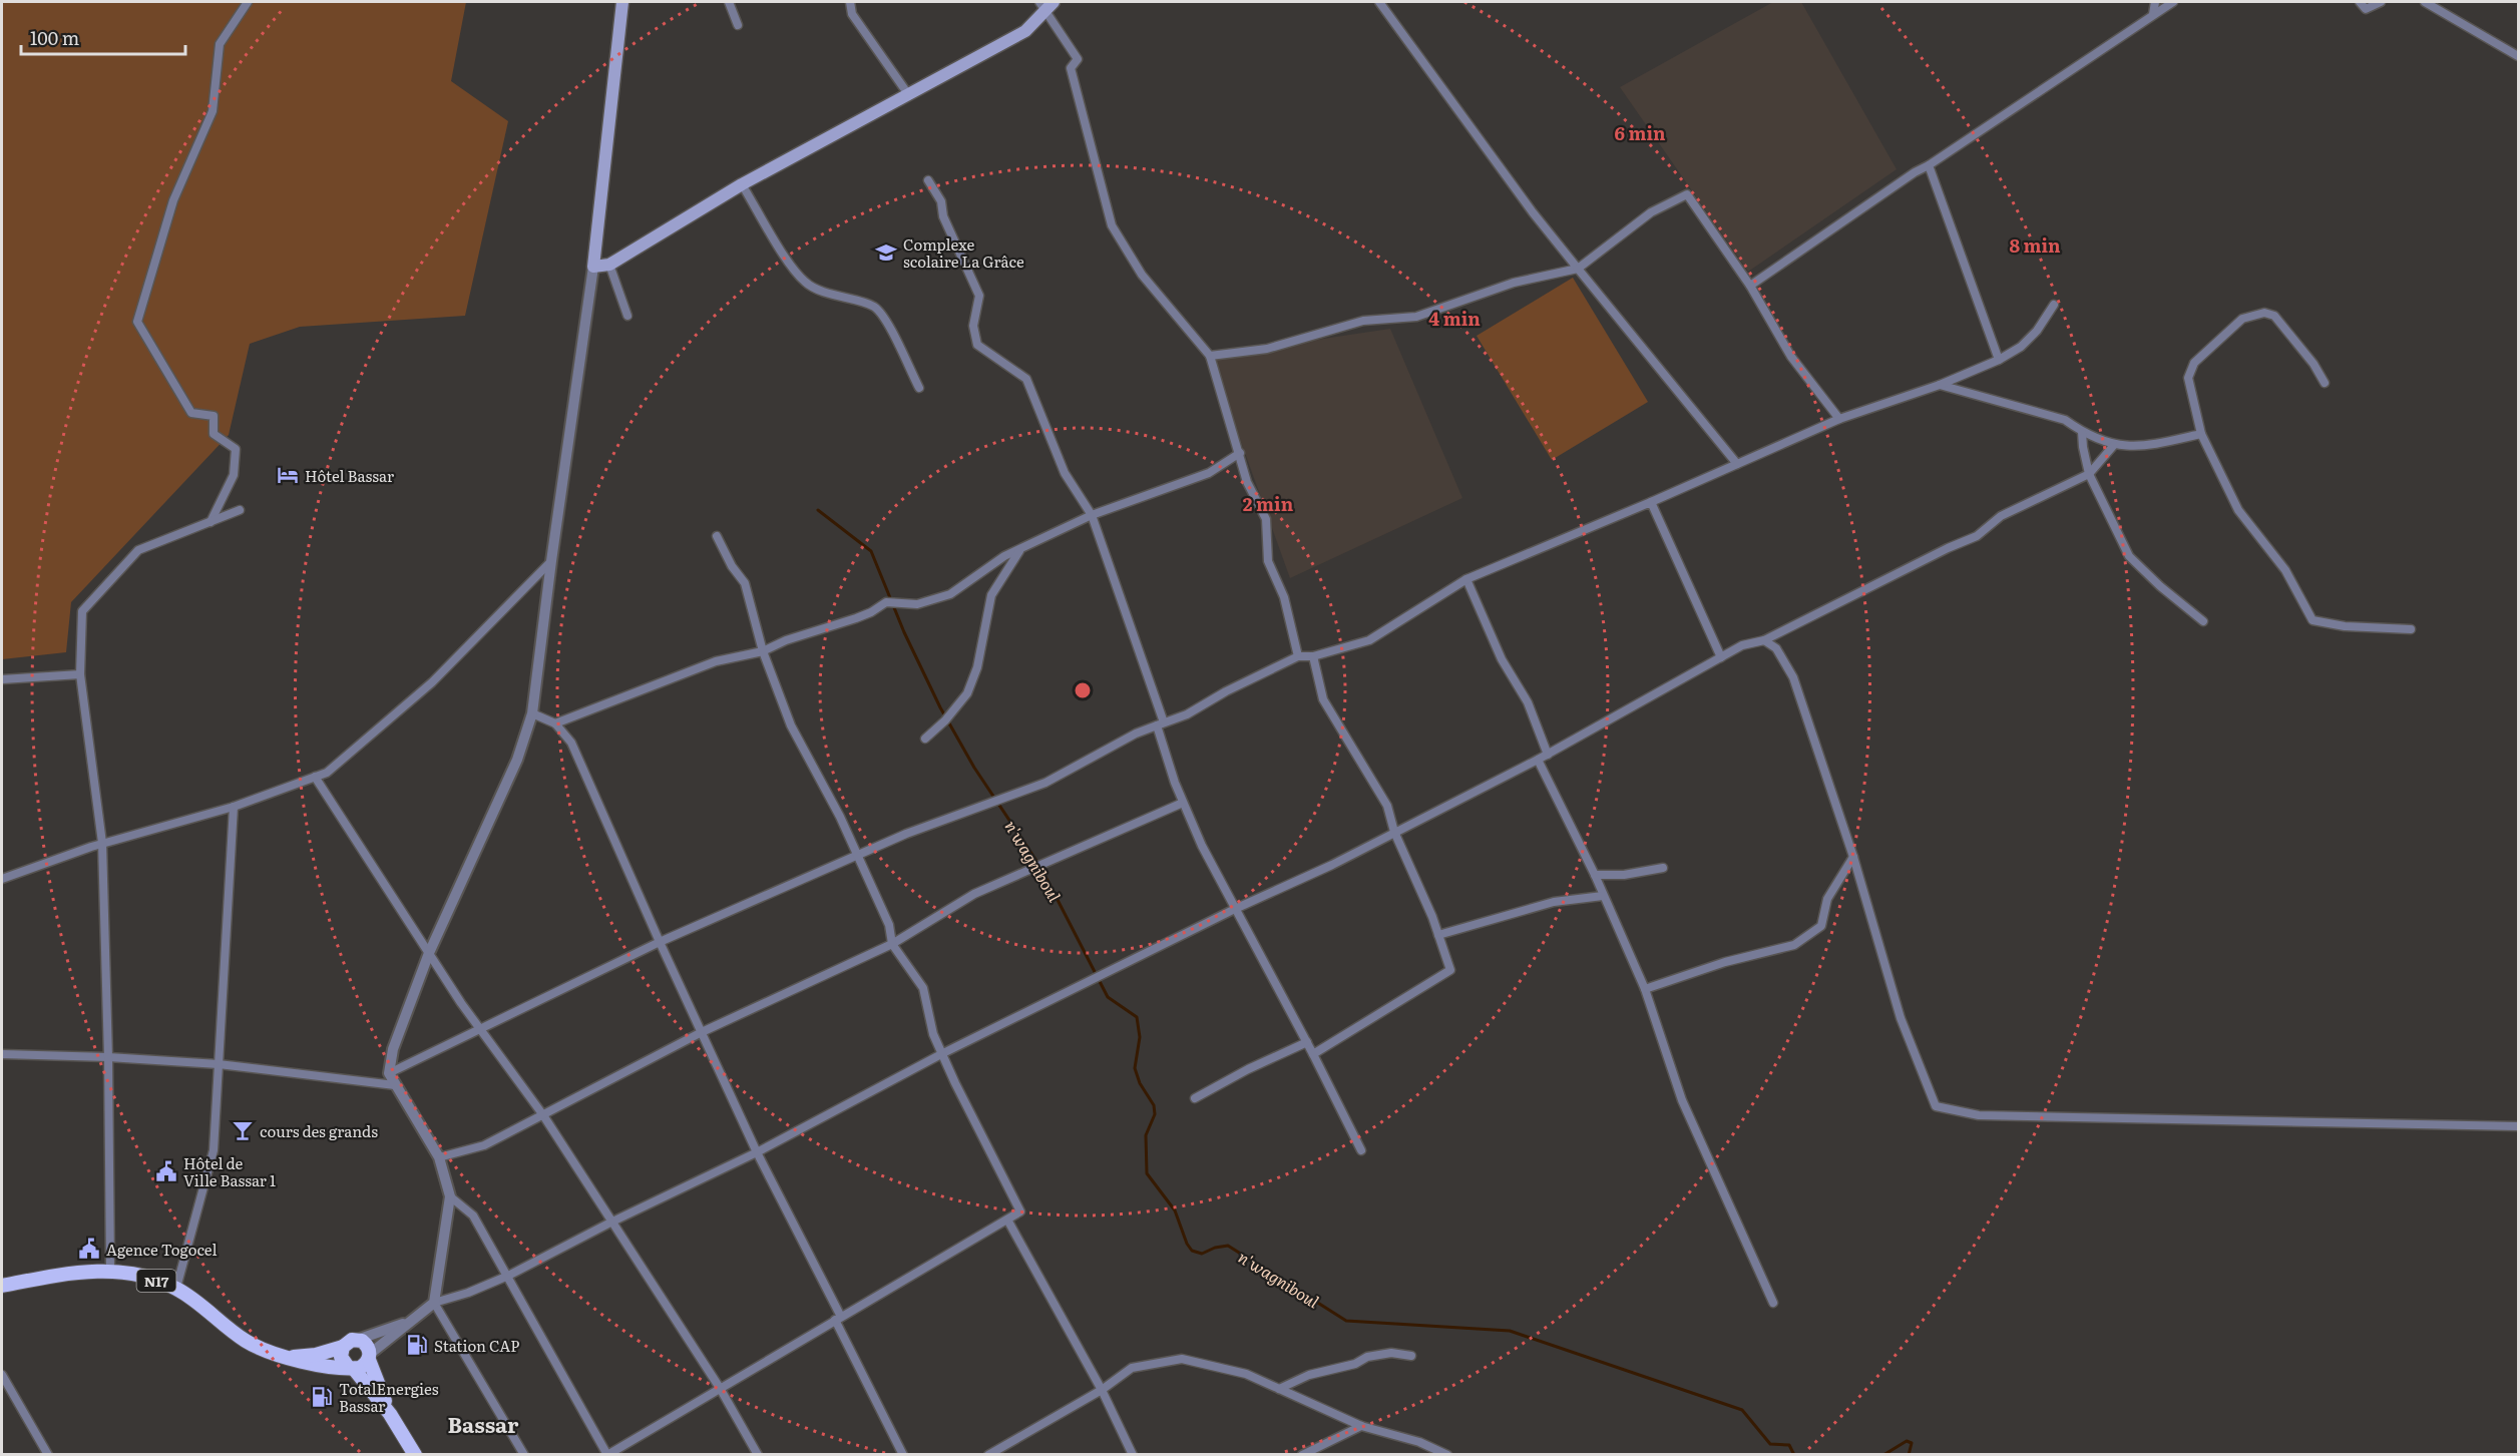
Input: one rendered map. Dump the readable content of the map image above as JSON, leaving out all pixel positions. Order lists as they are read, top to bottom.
{
  "streets": {
    "main road": ["N17"]
  },
  "districts": ["Bassar"],
  "water": ["n'wagniboul"],
  "places": {
    "school or university": ["Complexe scolaire La Grâce"],
    "hotel": ["Hôtel Bassar"],
    "bar": ["cours des grands"],
    "public building": ["Hôtel de Ville Bassar 1", "Agence Togocel"],
    "fuel station": ["Station CAP", "TotalEnergies Bassar"]
  },
  "scale_bar": "100 m",
  "rings": [
    "6 min",
    "8 min",
    "4 min",
    "2 min"
  ]
}
